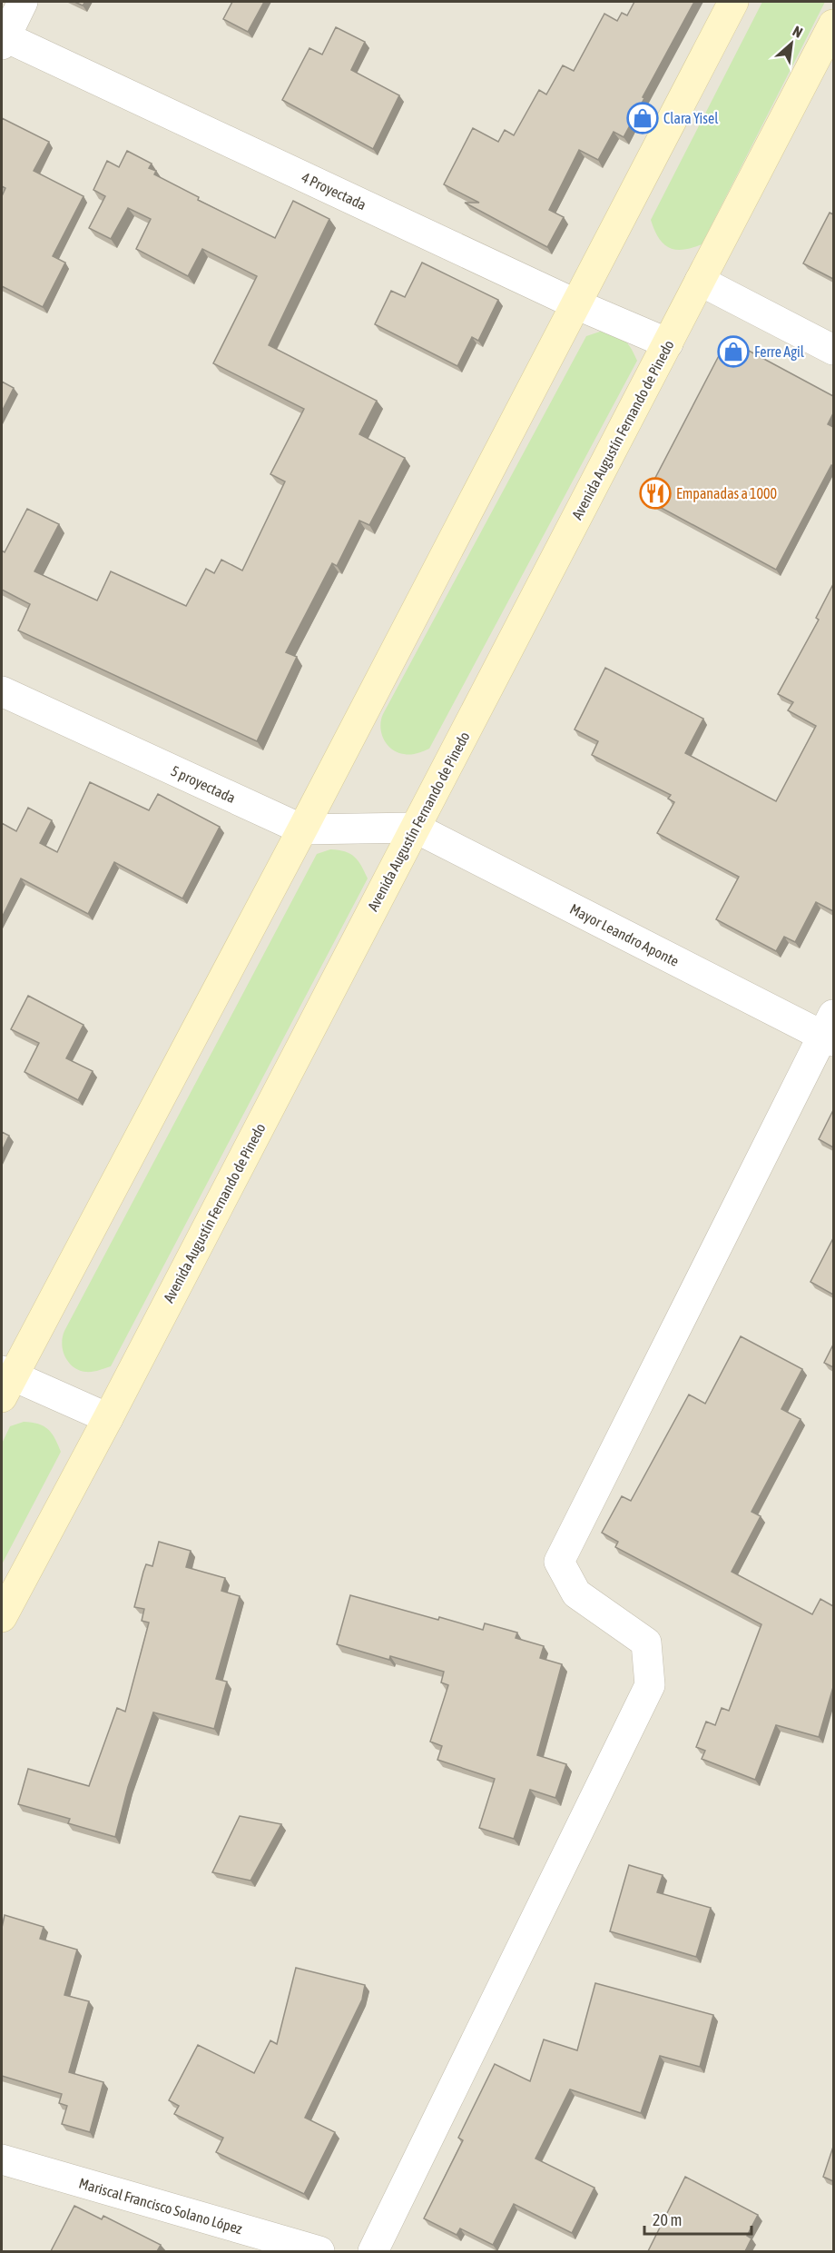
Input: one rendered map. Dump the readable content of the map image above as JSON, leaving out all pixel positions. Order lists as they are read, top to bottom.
{
  "streets": {
    "street": [
      "4 Proyectada",
      "Avenida Augustín Fernando de Pinedo",
      "5 proyectada",
      "Mayor Leandro Aponte",
      "Mariscal Francisco Solano López"
    ]
  },
  "crossings": [
    ["4 Proyectada", "Avenida Augustín Fernando de Pinedo"],
    ["Avenida Augustín Fernando de Pinedo", "5 proyectada"],
    ["Avenida Augustín Fernando de Pinedo", "Mayor Leandro Aponte"],
    ["5 proyectada", "Mayor Leandro Aponte"]
  ],
  "places": {
    "shop": ["Clara Yisel", "Ferre Agil"],
    "restaurant": ["Empanadas a 1000"]
  },
  "scale_bar": "20 m",
  "north": "top right"
}
